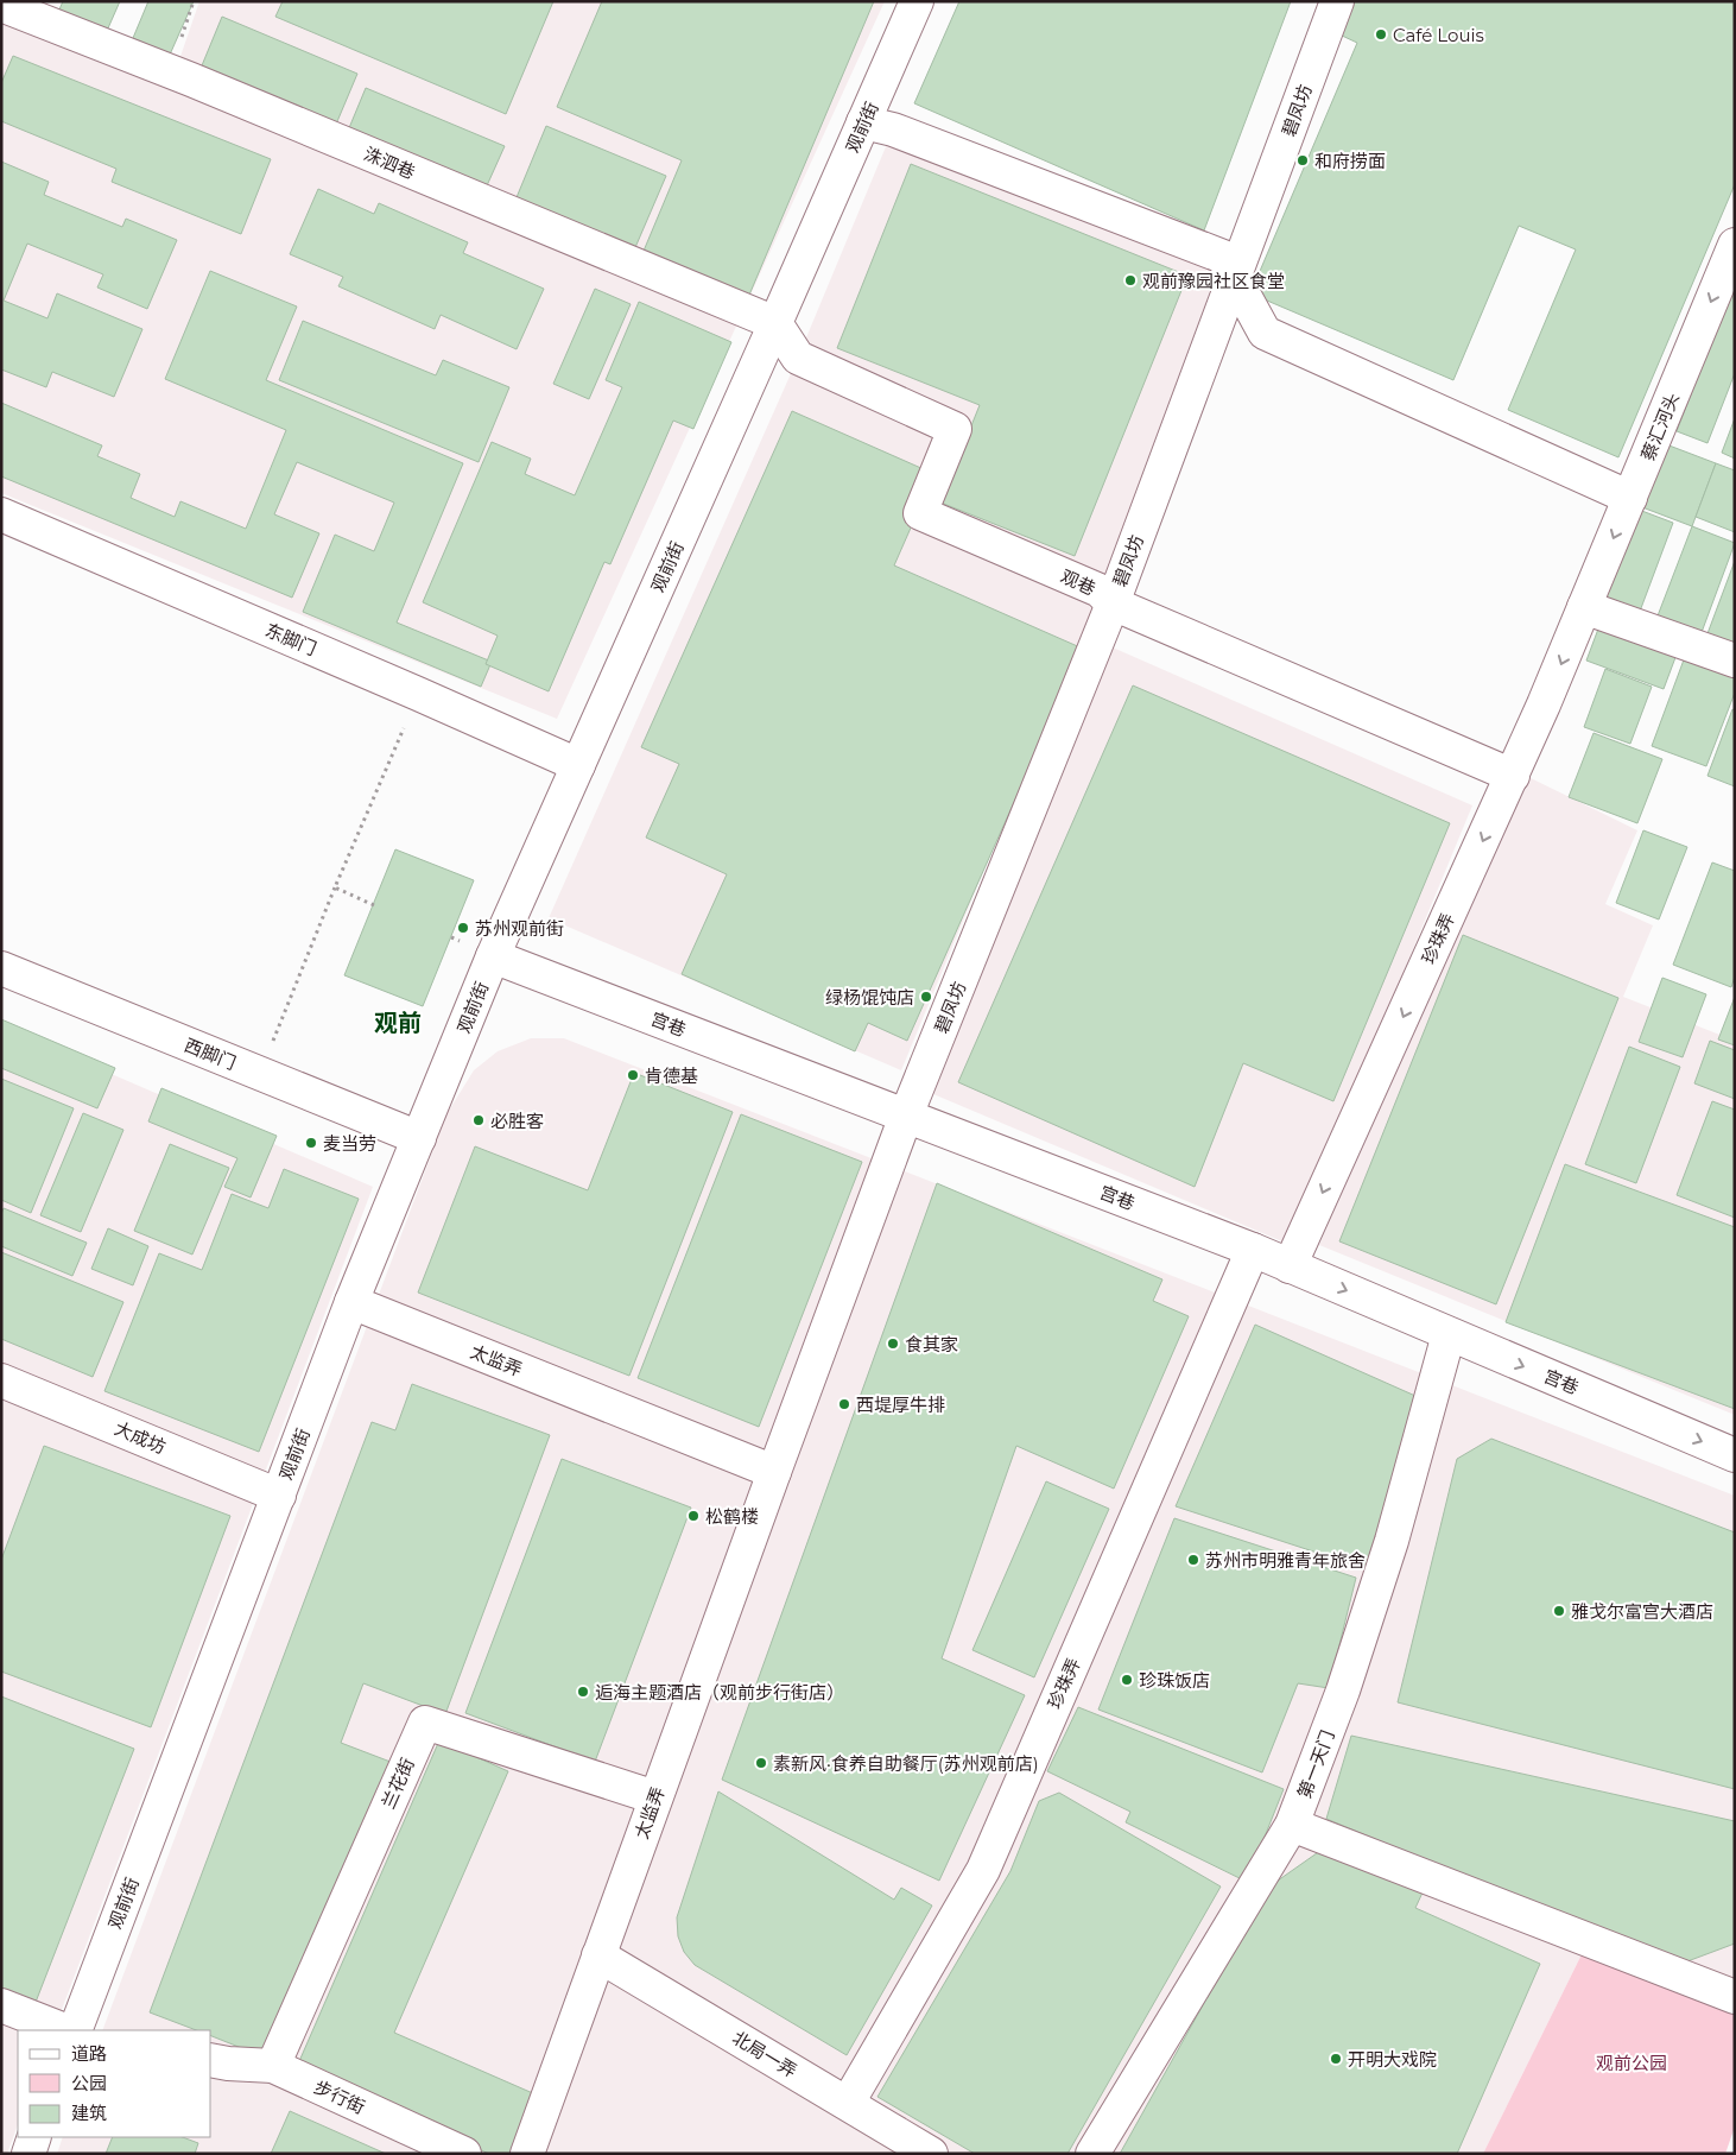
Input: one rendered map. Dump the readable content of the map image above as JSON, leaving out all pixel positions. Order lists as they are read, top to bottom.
{
  "streets": {
    "street": [
      "碧凤坊",
      "观前街",
      "洙泗巷",
      "蔡汇河头",
      "观巷",
      "东脚门",
      "珍珠弄",
      "宫巷",
      "西脚门",
      "太监弄",
      "大成坊",
      "第一天门",
      "兰花街",
      "北局一弄",
      "步行街"
    ]
  },
  "crossings": [
    ["碧凤坊", "观巷"],
    ["碧凤坊", "宫巷"],
    ["碧凤坊", "太监弄"],
    ["观前街", "洙泗巷"],
    ["观前街", "观巷"],
    ["观前街", "东脚门"],
    ["观前街", "宫巷"],
    ["观前街", "西脚门"],
    ["观前街", "太监弄"],
    ["观前街", "大成坊"],
    ["洙泗巷", "观巷"],
    ["蔡汇河头", "珍珠弄"],
    ["观巷", "珍珠弄"],
    ["珍珠弄", "宫巷"],
    ["珍珠弄", "北局一弄"],
    ["宫巷", "太监弄"],
    ["宫巷", "第一天门"],
    ["太监弄", "兰花街"],
    ["太监弄", "北局一弄"],
    ["兰花街", "步行街"]
  ],
  "one_way": ["蔡汇河头", "珍珠弄", "宫巷"],
  "districts": ["观前"],
  "parks": ["观前公园"],
  "places": [
    "Café Louis",
    "和府捞面",
    "观前豫园社区食堂",
    "苏州观前街",
    "绿杨馄饨店",
    "肯德基",
    "必胜客",
    "麦当劳",
    "食其家",
    "西堤厚牛排",
    "松鹤楼",
    "苏州市明雅青年旅舍",
    "雅戈尔富宫大酒店",
    "珍珠饭店",
    "逅海主题酒店（观前步行街店）",
    "素新风·食养自助餐厅(苏州观前店)",
    "开明大戏院"
  ],
  "legend": ["道路", "公园", "建筑"]
}
